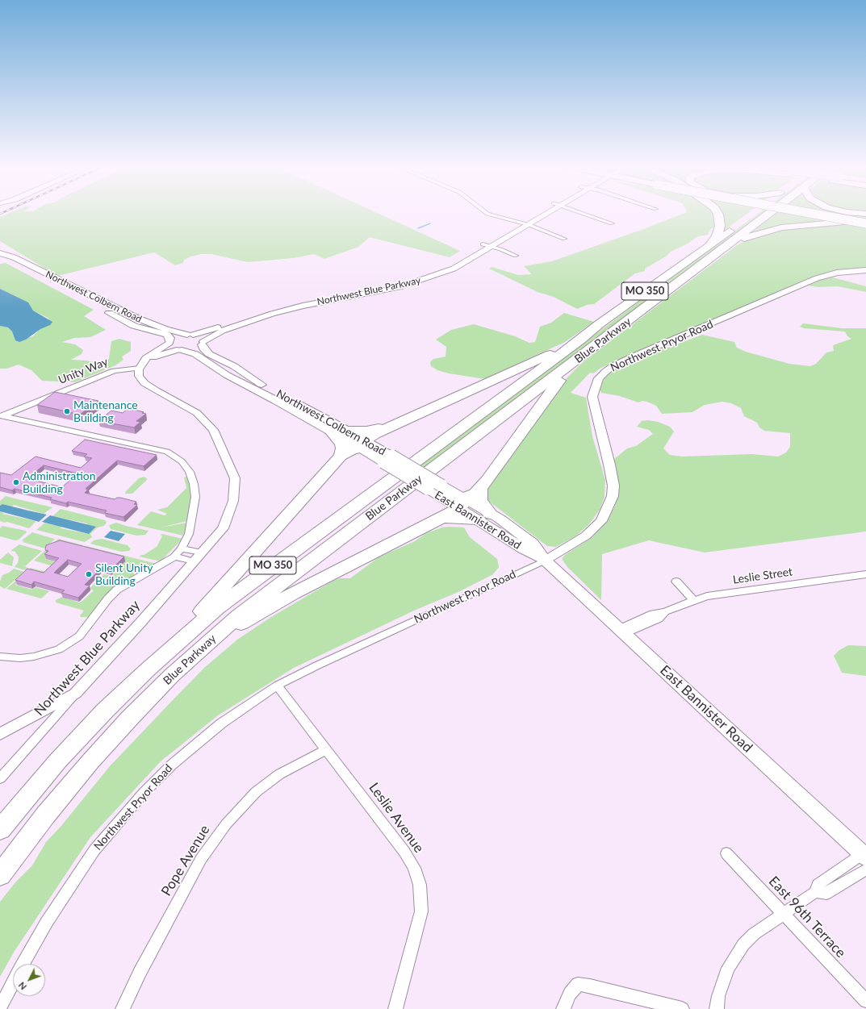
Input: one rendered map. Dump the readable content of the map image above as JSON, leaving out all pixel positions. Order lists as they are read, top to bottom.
{
  "streets": {
    "highway": ["MO 350", "Blue Parkway"],
    "main road": ["Northwest Colbern Road", "Northwest Pryor Road", "East Bannister Road"],
    "street": [
      "Northwest Blue Parkway",
      "Unity Way",
      "Leslie Street",
      "Leslie Avenue",
      "Pope Avenue",
      "East 96th Terrace"
    ]
  },
  "crossings": [
    ["Northwest Blue Parkway", "Northwest Colbern Road"],
    ["Northwest Blue Parkway", "Unity Way"],
    ["Northwest Colbern Road", "Unity Way"],
    ["Northwest Colbern Road", "East Bannister Road"],
    ["Northwest Pryor Road", "East Bannister Road"],
    ["Northwest Pryor Road", "Leslie Avenue"],
    ["East Bannister Road", "Leslie Street"],
    ["Leslie Avenue", "Pope Avenue"]
  ],
  "places": ["Maintenance Building", "Administration Building", "Silent Unity Building"],
  "north": "bottom left"
}
